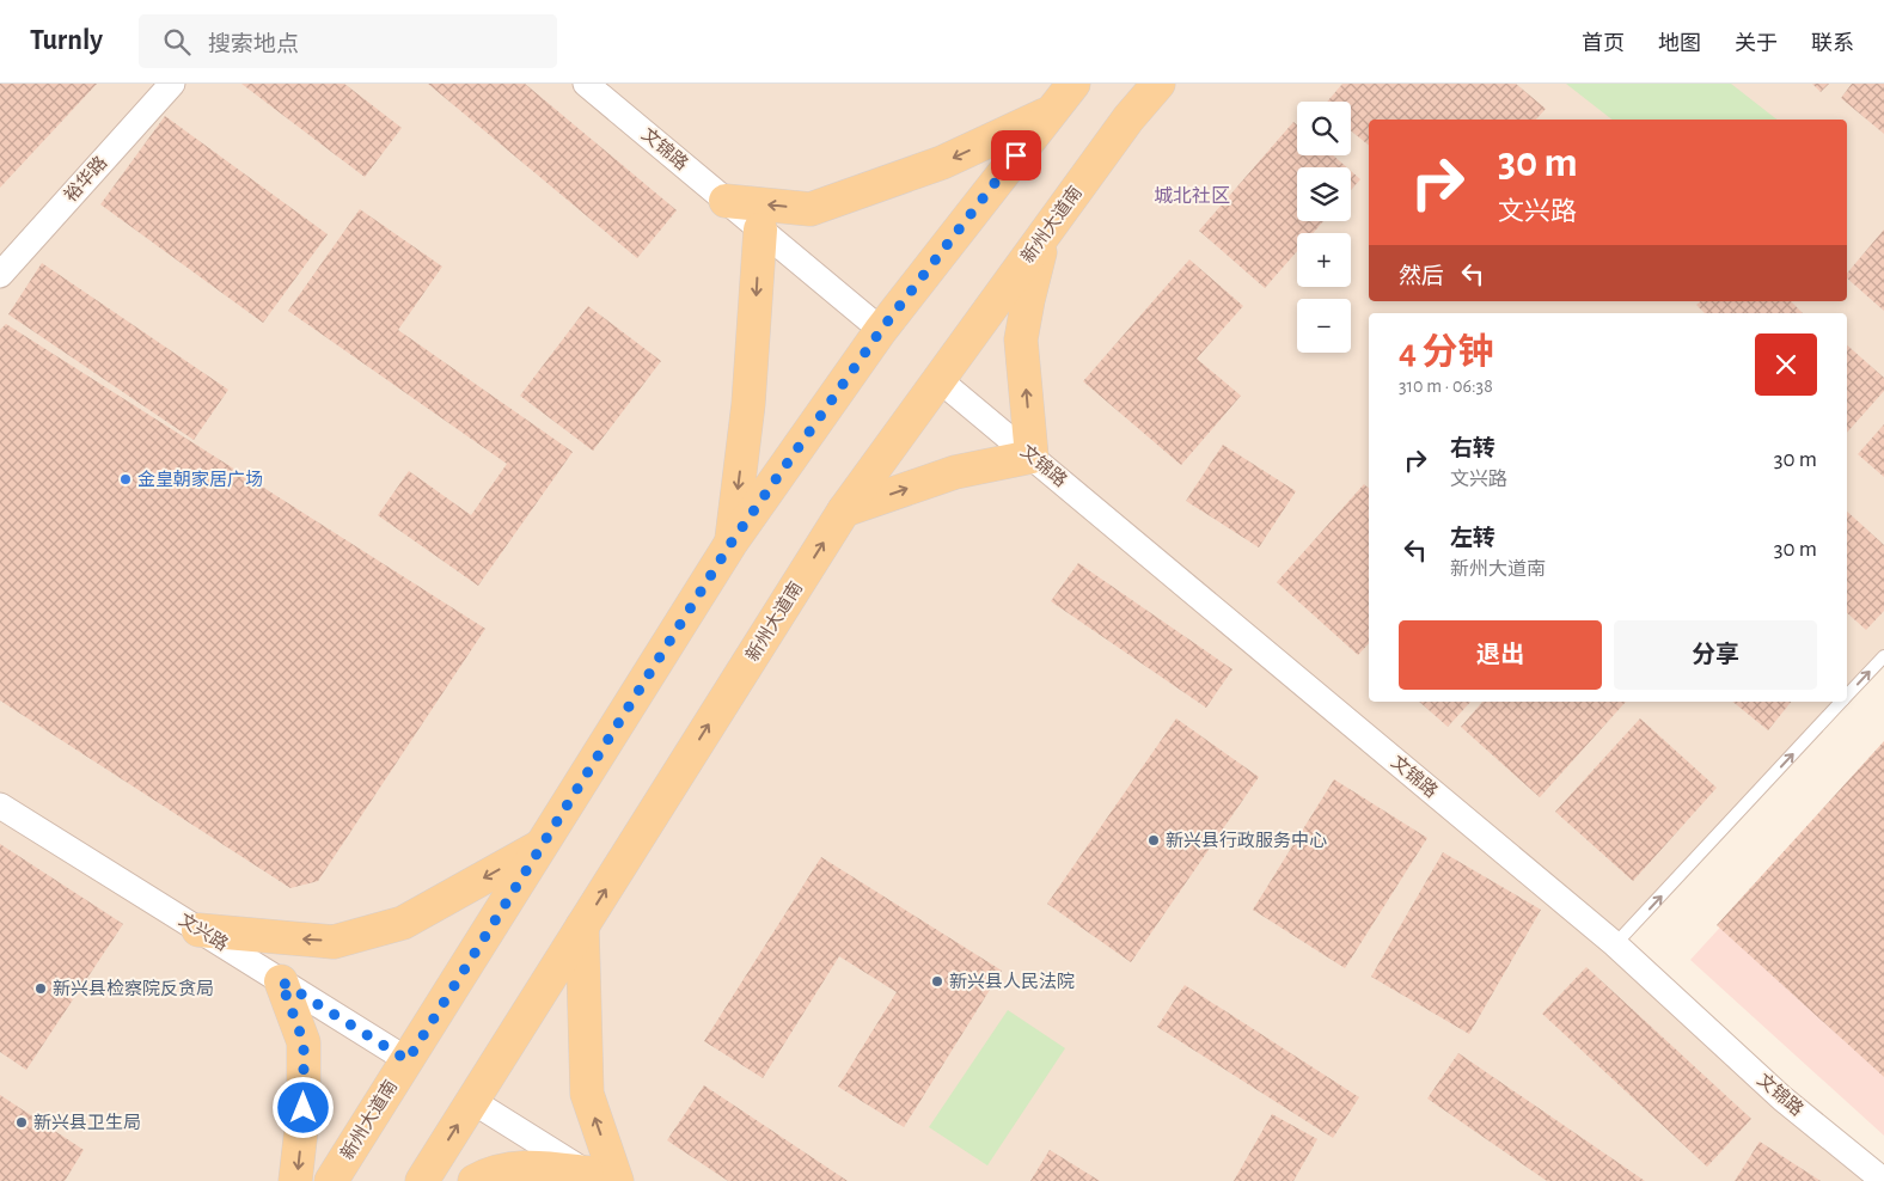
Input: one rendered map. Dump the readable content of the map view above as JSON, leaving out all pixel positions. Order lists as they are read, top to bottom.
{
  "streets": {
    "main road": ["新州大道南"],
    "street": ["文锦路", "裕华路", "文兴路"]
  },
  "crossings": [
    ["文锦路", "新州大道南"],
    ["新州大道南", "文兴路"]
  ],
  "districts": ["城北社区"],
  "places": [
    "金皇朝家居广场",
    "新兴县行政服务中心",
    "新兴县人民法院",
    "新兴县检察院反贪局",
    "新兴县卫生局"
  ],
  "page": {
    "header": "Turnly",
    "search": "搜索地点",
    "nav": [
      "首页",
      "地图",
      "关于",
      "联系"
    ],
    "map_buttons": ["+", "−"],
    "turn": ["30 m", "文兴路"],
    "then": "然后",
    "heading": ["4 分钟", "310 m · 06:38"],
    "list": [
      {
        "name": "右转",
        "note": "文兴路",
        "value": "30 m"
      },
      {
        "name": "左转",
        "note": "新州大道南",
        "value": "30 m"
      }
    ],
    "buttons": ["退出", "分享"]
  }
}
